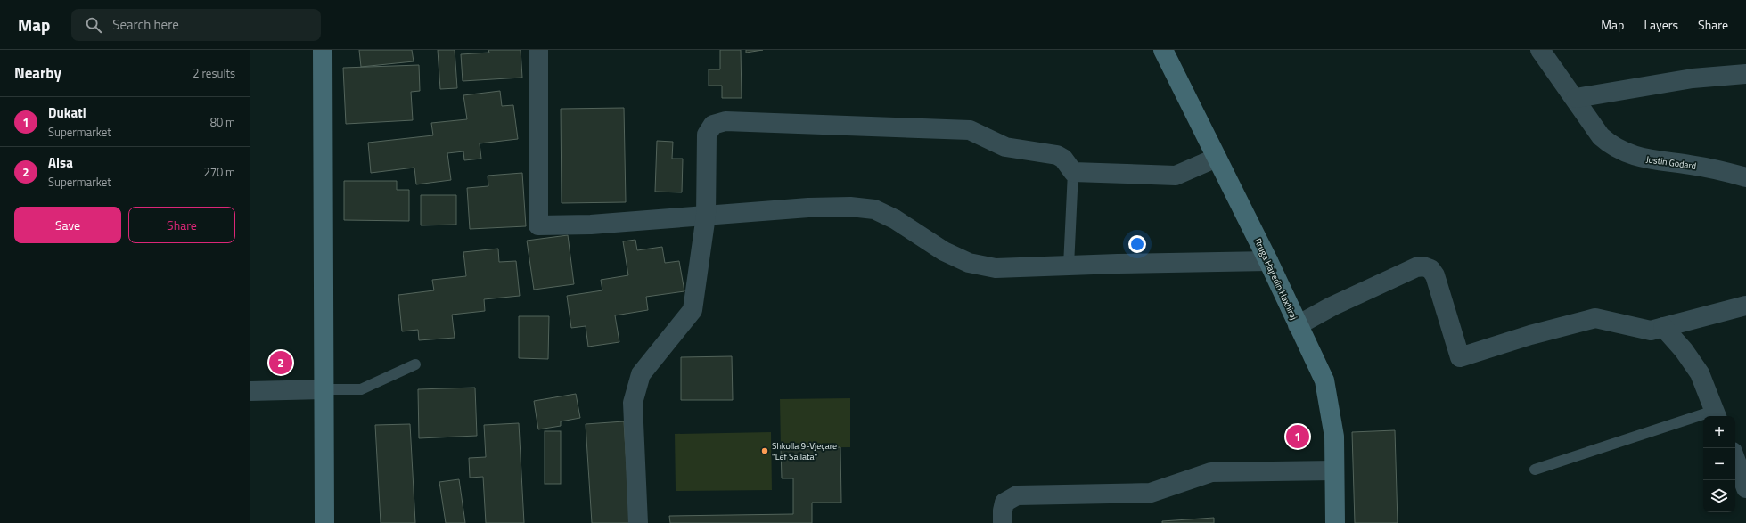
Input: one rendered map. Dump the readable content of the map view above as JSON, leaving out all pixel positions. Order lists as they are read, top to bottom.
{
  "streets": {
    "street": ["Justin Godard", "Rruga Hajredin Haxhiraj"]
  },
  "places": ["Shkolla 9-Vjeçare \"Lef Sallata\""],
  "page": {
    "header": "Map",
    "search": "Search here",
    "nav": ["Map", "Layers", "Share"],
    "heading": ["Nearby", "2 results"],
    "list": [
      {
        "mark": "1",
        "name": "Dukati",
        "note": "Supermarket",
        "value": "80 m"
      },
      {
        "mark": "2",
        "name": "Alsa",
        "note": "Supermarket",
        "value": "270 m"
      }
    ],
    "buttons": ["Save", "Share"],
    "pins": ["2", "1"],
    "map_buttons": ["+", "−"]
  }
}
